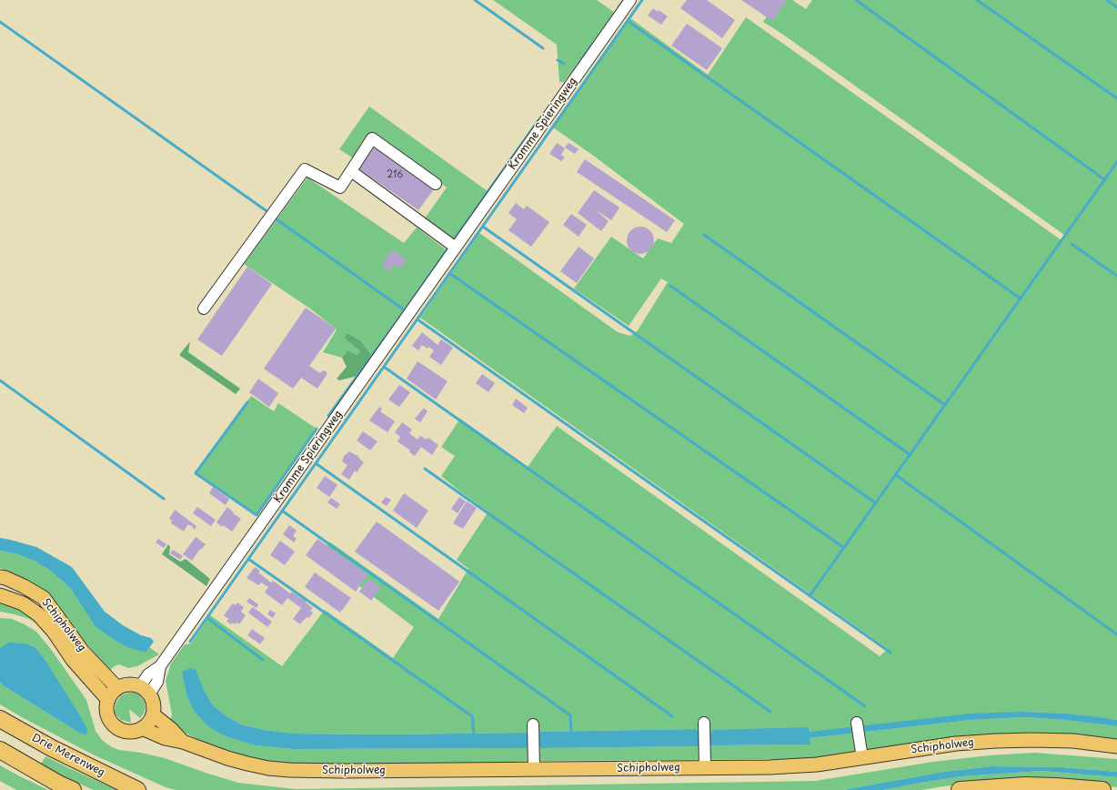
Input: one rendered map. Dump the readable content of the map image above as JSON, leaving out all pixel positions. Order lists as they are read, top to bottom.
{
  "streets": {
    "highway": ["Drie Merenweg"],
    "main road": ["Schipholweg"],
    "street": ["Kromme Spieringweg"]
  },
  "crossings": [
    ["Kromme Spieringweg", "Schipholweg"]
  ],
  "house_numbers": ["216"]
}
